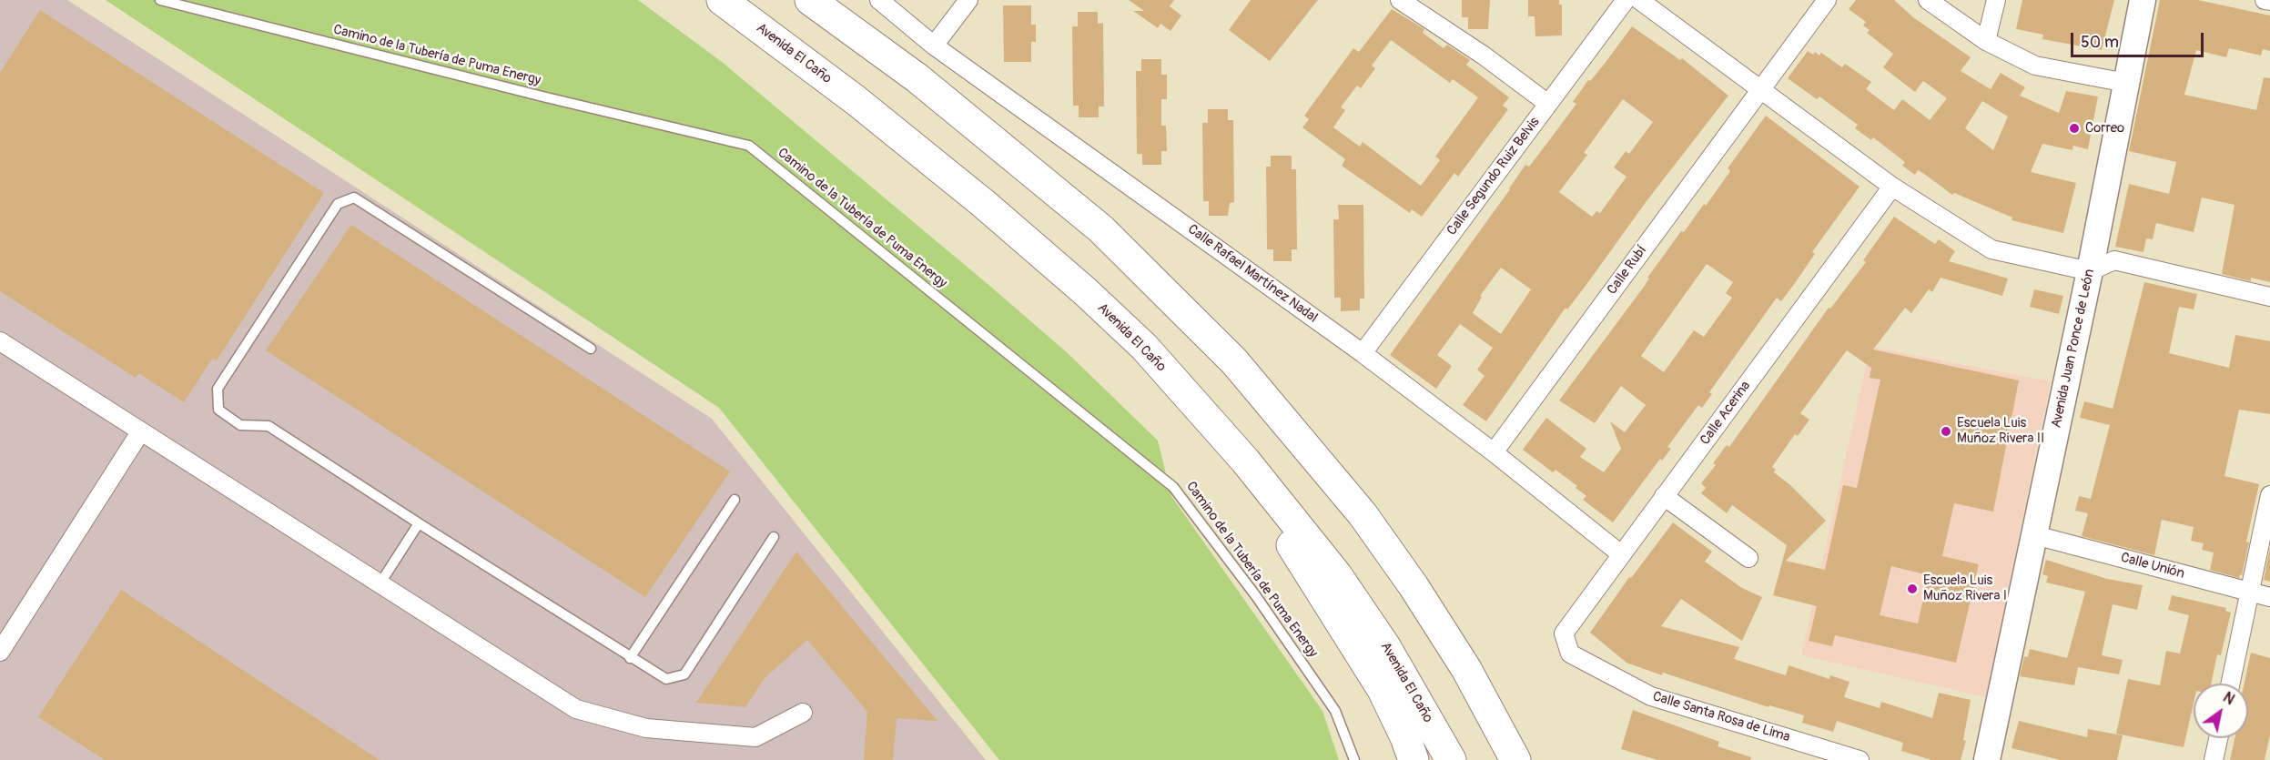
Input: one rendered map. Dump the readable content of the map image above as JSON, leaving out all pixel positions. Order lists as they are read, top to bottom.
{
  "streets": {
    "highway": ["Avenida El Caño"],
    "main road": ["Avenida Juan Ponce de León"],
    "street": [
      "Calle Segundo Ruiz Belvis",
      "Calle Rubí",
      "Calle Rafael Martínez Nadal",
      "Calle Acerina",
      "Calle Unión",
      "Calle Santa Rosa de Lima"
    ],
    "lane": ["Camino de la Tubería de Puma Energy"]
  },
  "crossings": [
    ["Calle Segundo Ruiz Belvis", "Calle Rafael Martínez Nadal"],
    ["Calle Rubí", "Calle Rafael Martínez Nadal"],
    ["Calle Rafael Martínez Nadal", "Calle Acerina"],
    ["Avenida Juan Ponce de León", "Calle Unión"],
    ["Calle Acerina", "Calle Santa Rosa de Lima"]
  ],
  "places": ["Correo", "Escuela Luis Muñoz Rivera II", "Escuela Luis Muñoz Rivera I"],
  "scale_bar": "50 m",
  "north": "top right"
}
